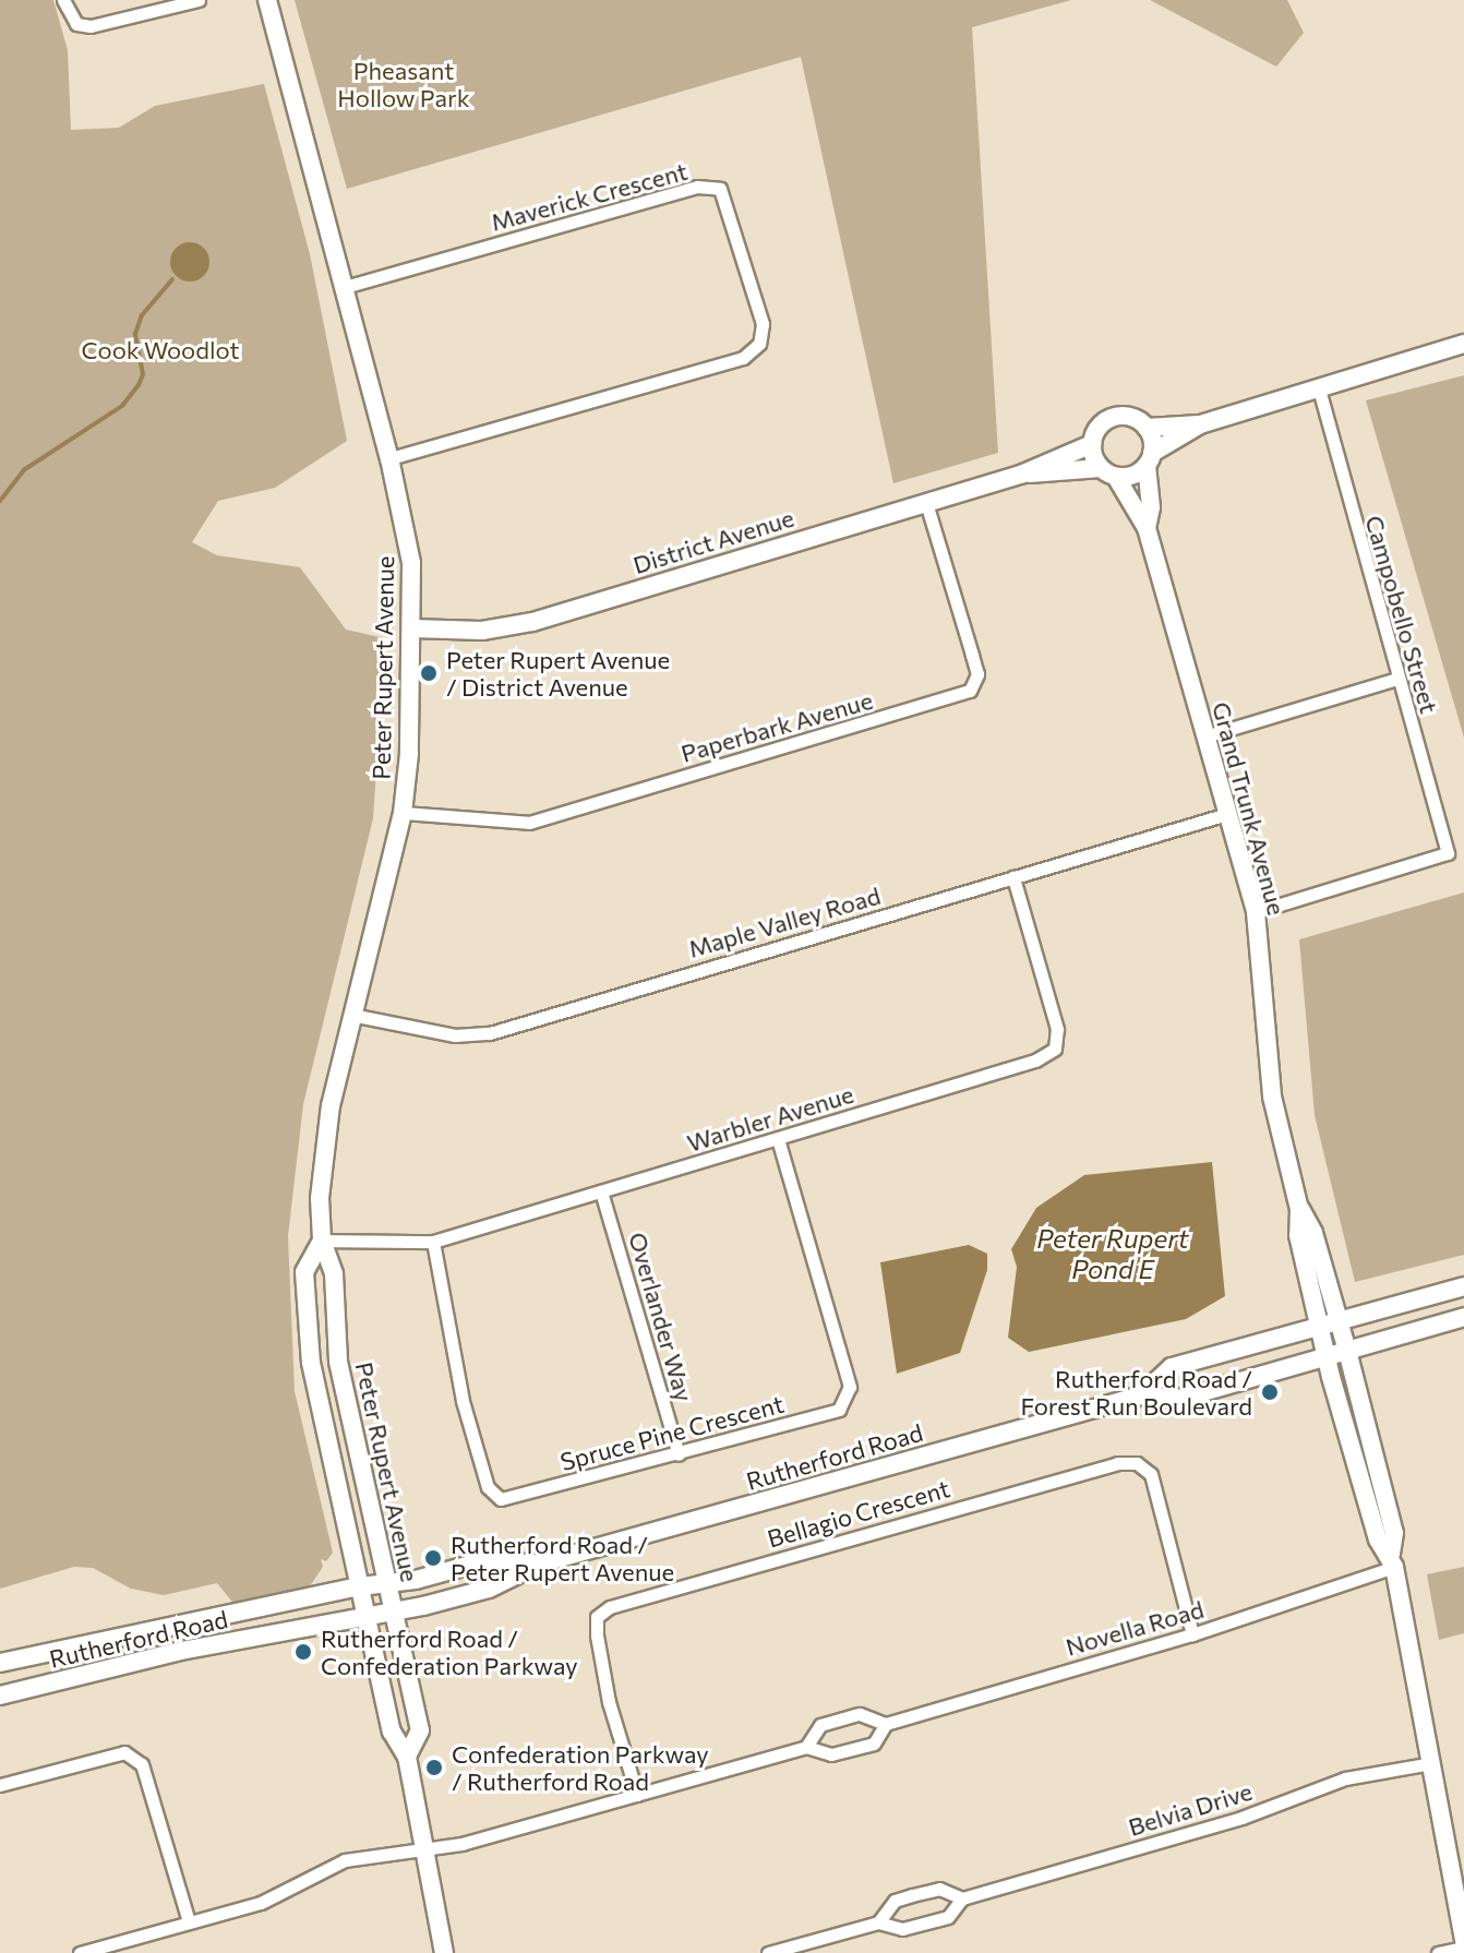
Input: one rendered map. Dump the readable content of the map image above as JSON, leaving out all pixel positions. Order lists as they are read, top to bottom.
{
  "streets": {
    "street": [
      "Maverick Crescent",
      "District Avenue",
      "Campobello Street",
      "Peter Rupert Avenue",
      "Paperbark Avenue",
      "Grand Trunk Avenue",
      "Maple Valley Road",
      "Warbler Avenue",
      "Overlander Way",
      "Spruce Pine Crescent",
      "Rutherford Road",
      "Bellagio Crescent",
      "Novella Road",
      "Belvia Drive"
    ]
  },
  "crossings": [
    ["Maverick Crescent", "Peter Rupert Avenue"],
    ["District Avenue", "Peter Rupert Avenue"],
    ["District Avenue", "Paperbark Avenue"],
    ["District Avenue", "Grand Trunk Avenue"],
    ["Campobello Street", "Grand Trunk Avenue"],
    ["Peter Rupert Avenue", "Paperbark Avenue"],
    ["Peter Rupert Avenue", "Maple Valley Road"],
    ["Peter Rupert Avenue", "Warbler Avenue"],
    ["Peter Rupert Avenue", "Rutherford Road"],
    ["Grand Trunk Avenue", "Maple Valley Road"],
    ["Grand Trunk Avenue", "Rutherford Road"],
    ["Grand Trunk Avenue", "Novella Road"],
    ["Maple Valley Road", "Warbler Avenue"],
    ["Warbler Avenue", "Overlander Way"],
    ["Warbler Avenue", "Spruce Pine Crescent"],
    ["Overlander Way", "Spruce Pine Crescent"],
    ["Bellagio Crescent", "Novella Road"]
  ],
  "water": ["Peter Rupert Pond E"],
  "parks": ["Pheasant Hollow Park", "Cook Woodlot"],
  "places": [
    "Peter Rupert Avenue / District Avenue",
    "Rutherford Road / Forest Run Boulevard",
    "Rutherford Road / Peter Rupert Avenue",
    "Rutherford Road / Confederation Parkway",
    "Confederation Parkway / Rutherford Road"
  ]
}
